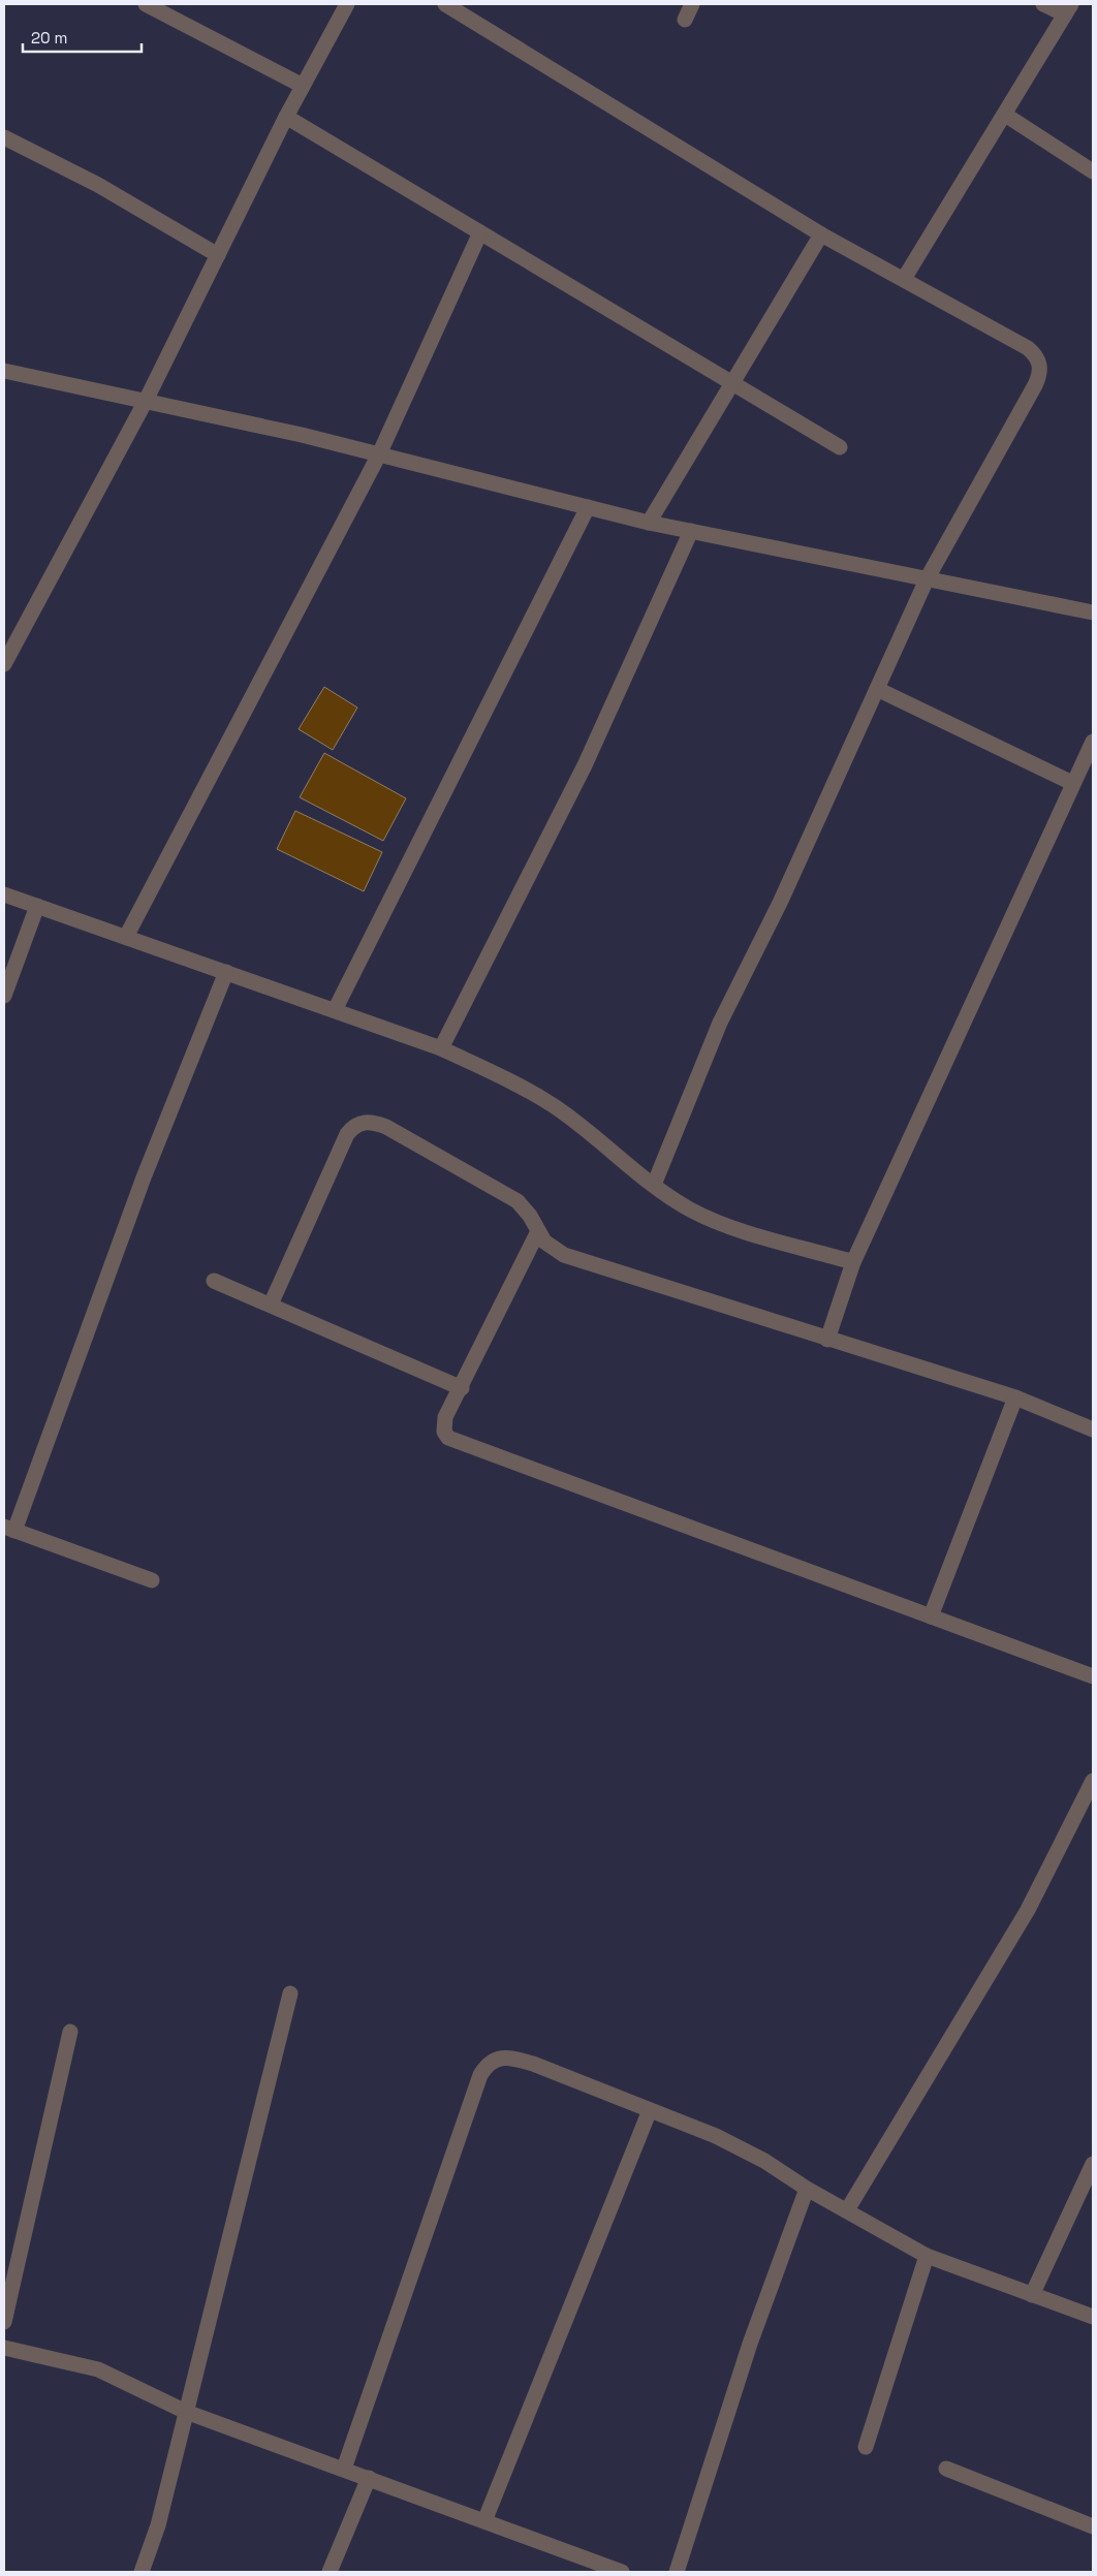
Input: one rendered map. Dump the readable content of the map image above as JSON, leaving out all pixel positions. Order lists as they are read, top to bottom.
{
  "scale_bar": "20 m"
}
